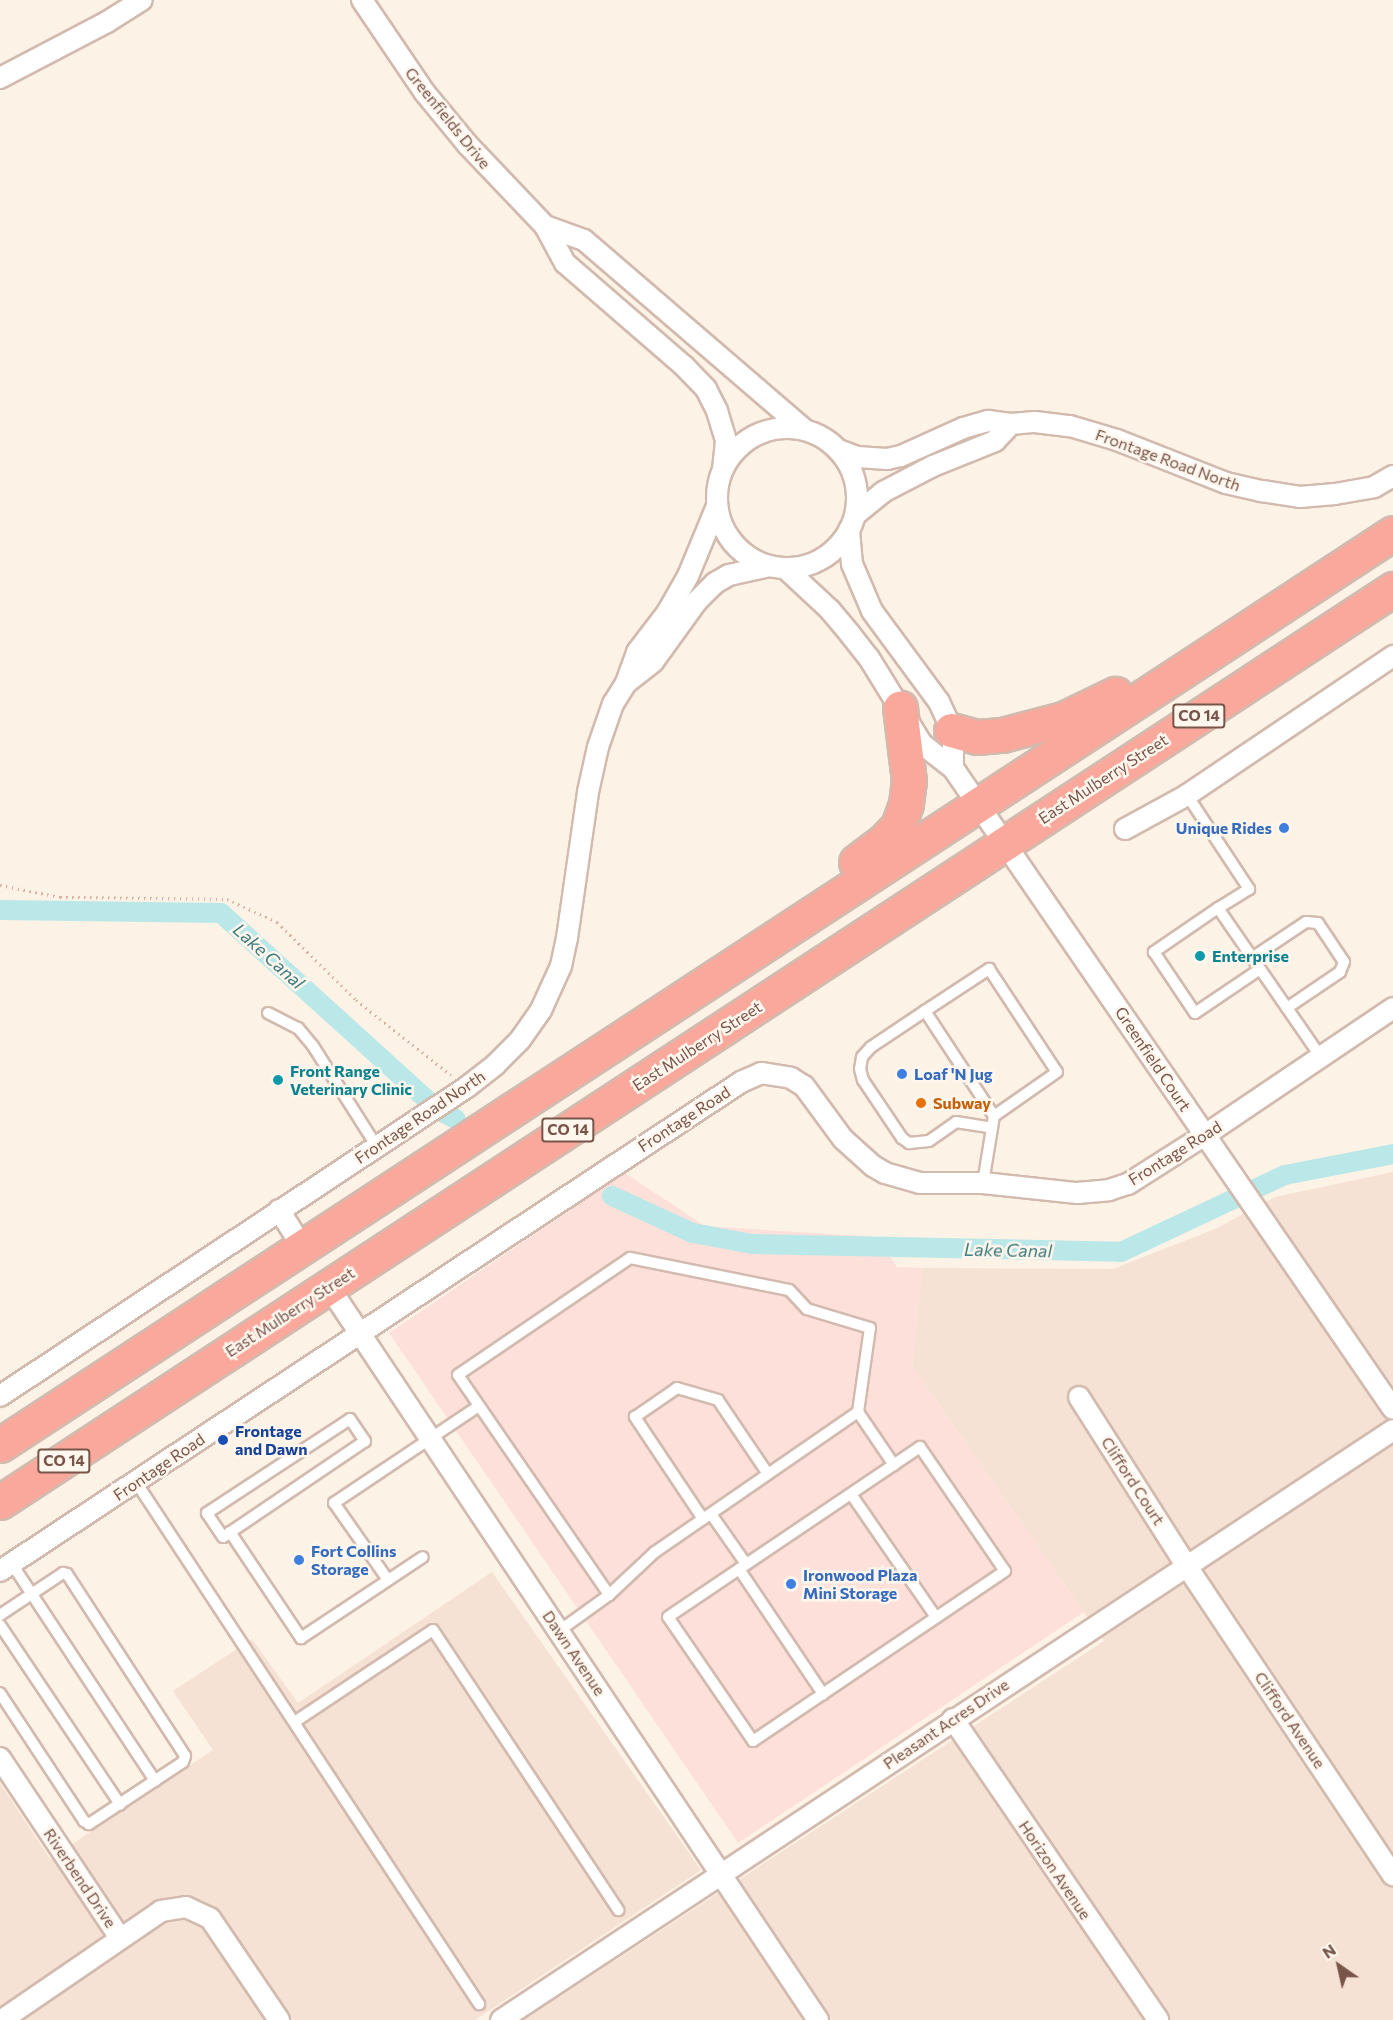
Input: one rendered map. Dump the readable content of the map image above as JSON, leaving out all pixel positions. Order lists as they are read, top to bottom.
{
  "streets": {
    "highway": ["CO 14", "East Mulberry Street"],
    "street": [
      "Greenfields Drive",
      "Frontage Road North",
      "Greenfield Court",
      "Frontage Road",
      "Clifford Court",
      "Dawn Avenue",
      "Clifford Avenue",
      "Pleasant Acres Drive",
      "Horizon Avenue",
      "Riverbend Drive"
    ]
  },
  "crossings": [
    ["CO 14", "Greenfield Court"],
    ["East Mulberry Street", "Greenfield Court"],
    ["East Mulberry Street", "Dawn Avenue"],
    ["Greenfield Court", "Frontage Road"],
    ["Frontage Road", "Dawn Avenue"],
    ["Clifford Court", "Clifford Avenue"],
    ["Clifford Court", "Pleasant Acres Drive"],
    ["Dawn Avenue", "Pleasant Acres Drive"],
    ["Clifford Avenue", "Pleasant Acres Drive"],
    ["Pleasant Acres Drive", "Horizon Avenue"]
  ],
  "water": ["Lake Canal"],
  "places": [
    "Unique Rides",
    "Enterprise",
    "Loaf 'N Jug",
    "Front Range Veterinary Clinic",
    "Subway",
    "Frontage and Dawn",
    "Fort Collins Storage",
    "Ironwood Plaza Mini Storage"
  ],
  "north": "top left"
}
